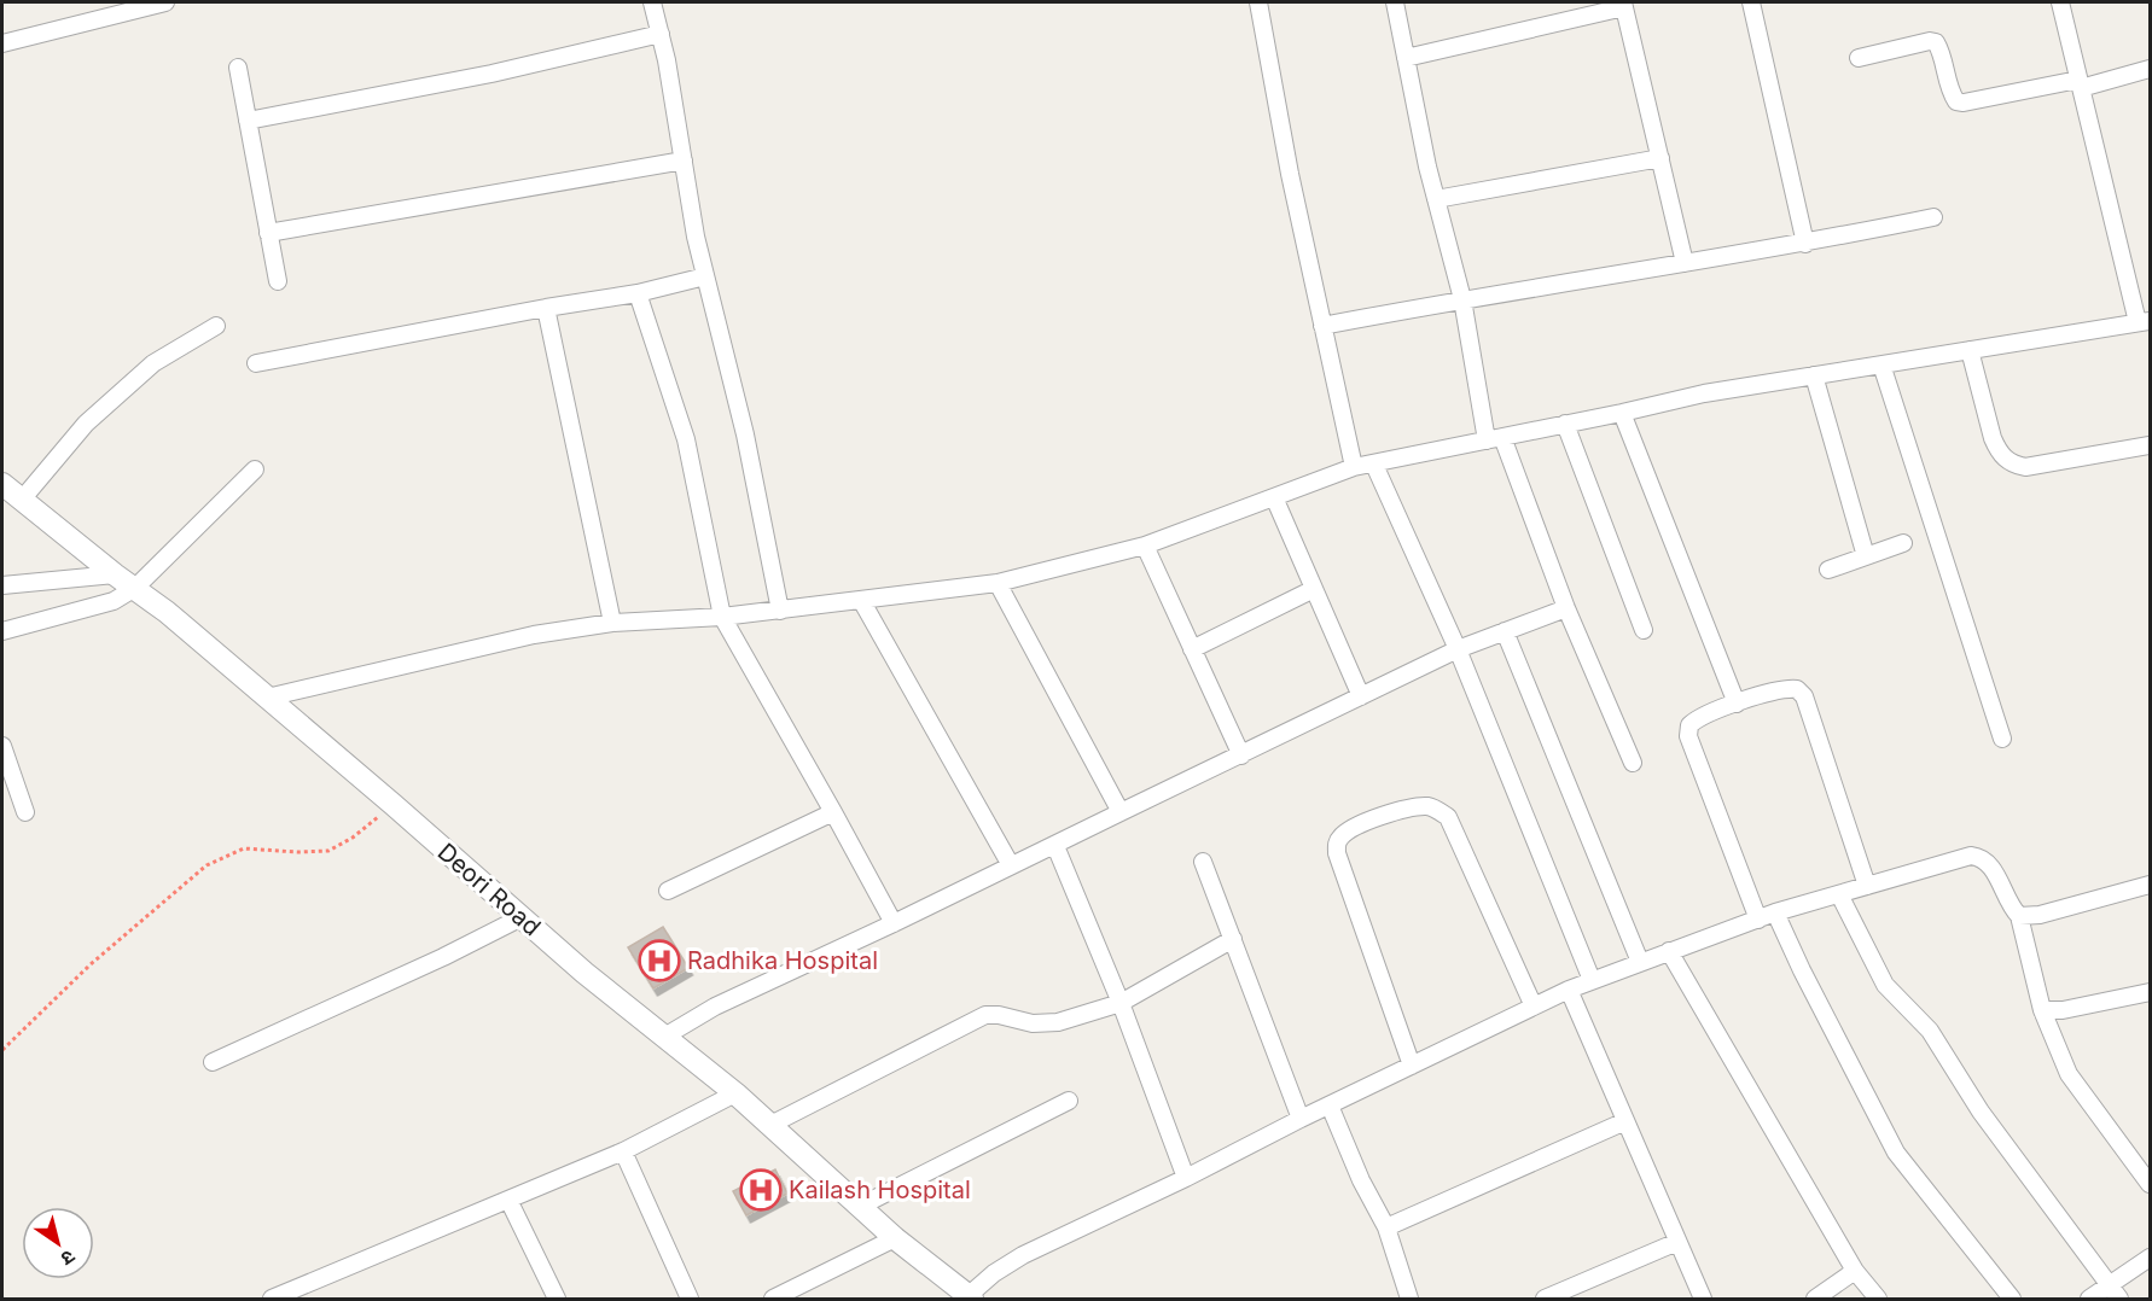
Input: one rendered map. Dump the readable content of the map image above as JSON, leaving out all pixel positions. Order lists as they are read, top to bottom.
{
  "streets": {
    "street": ["Deori Road"]
  },
  "places": {
    "hospital": ["Radhika Hospital", "Kailash Hospital"]
  },
  "north": "bottom right"
}
